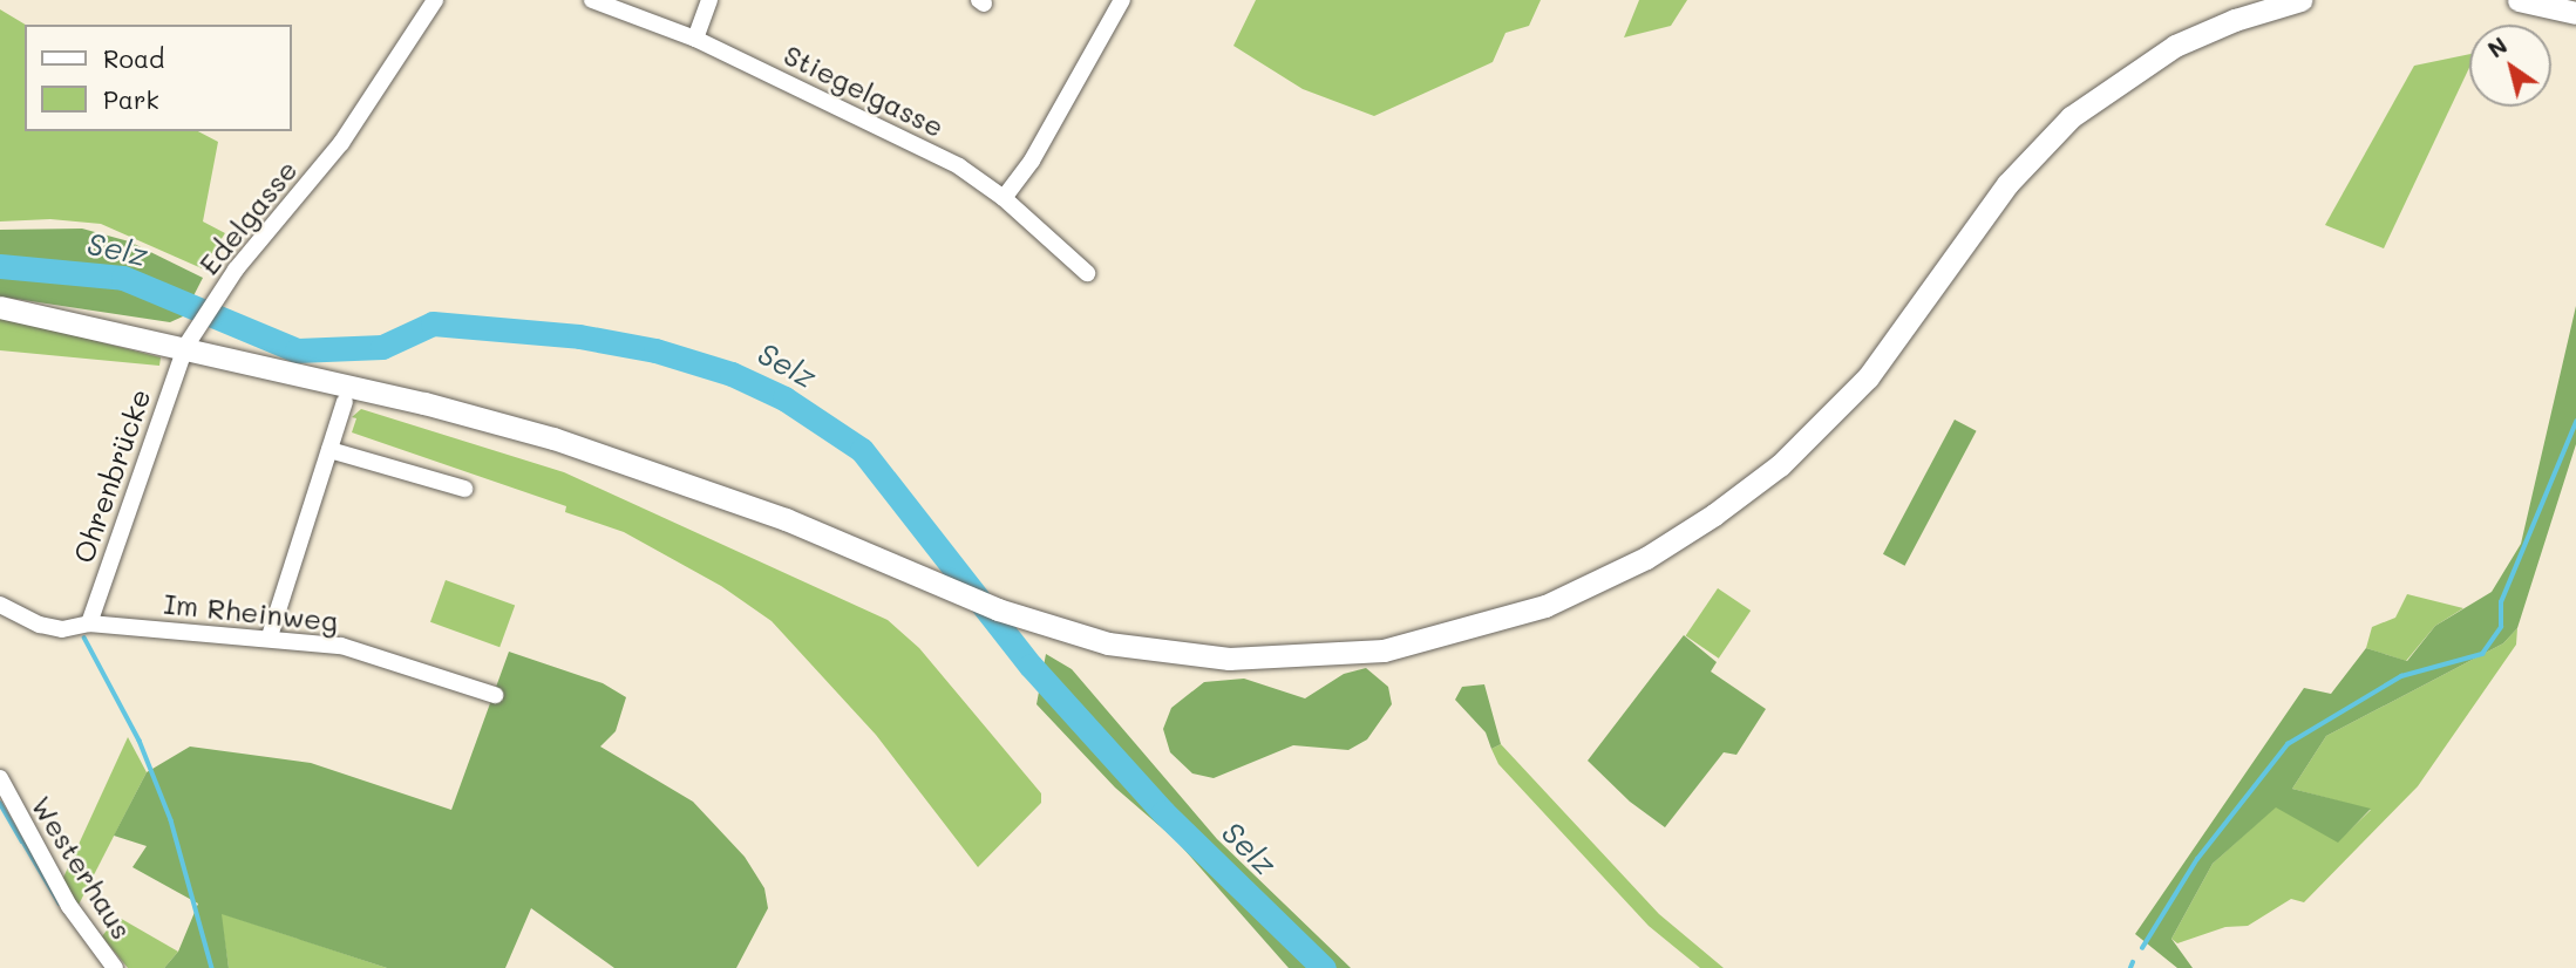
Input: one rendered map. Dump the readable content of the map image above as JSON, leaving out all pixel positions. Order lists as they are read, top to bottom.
{
  "streets": {
    "street": [
      "Stiegelgasse",
      "Edelgasse",
      "Ohrenbrücke",
      "Im Rheinweg",
      "Westerhaus"
    ]
  },
  "crossings": [
    ["Edelgasse", "Ohrenbrücke"],
    ["Ohrenbrücke", "Im Rheinweg"]
  ],
  "water": ["Selz"],
  "legend": ["Road", "Park"],
  "north": "top left"
}
